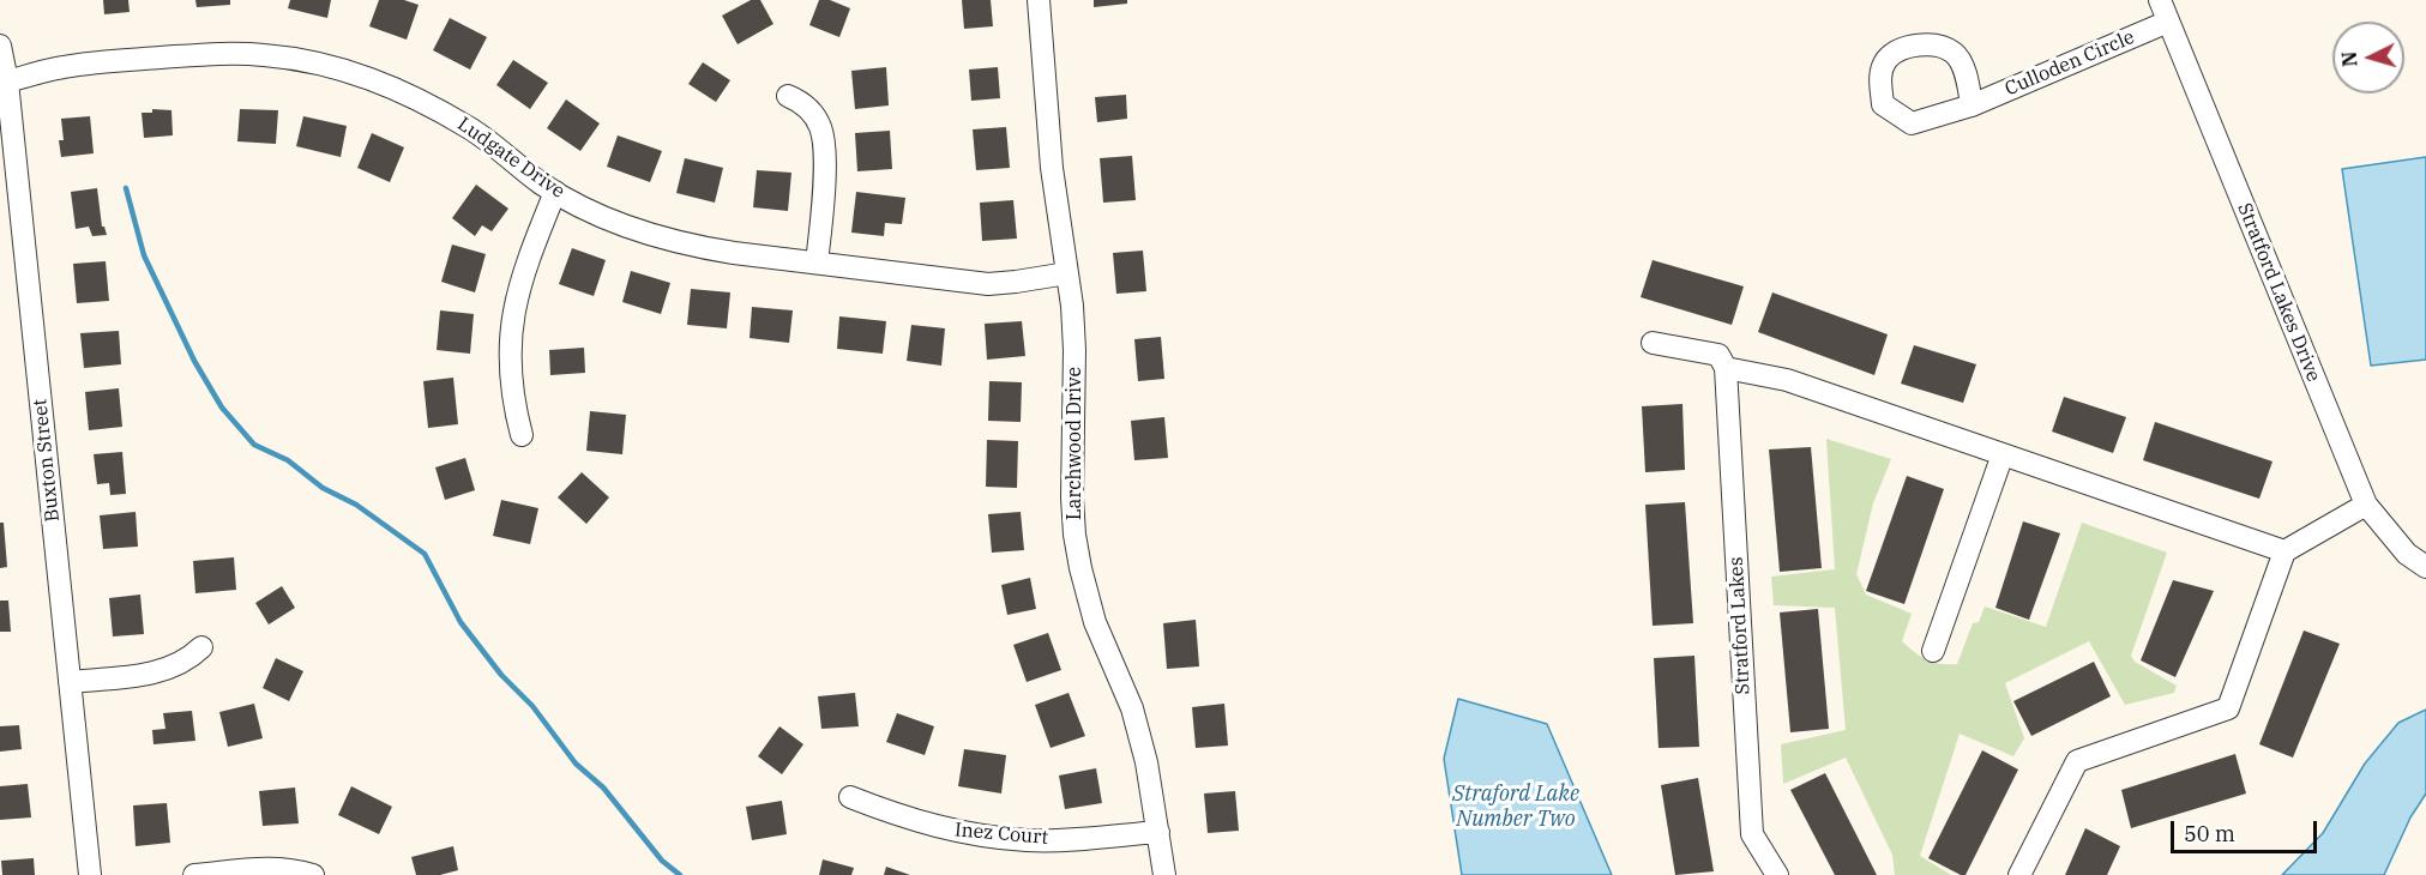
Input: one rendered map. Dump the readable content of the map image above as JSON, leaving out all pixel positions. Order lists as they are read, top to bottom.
{
  "streets": {
    "street": [
      "Culloden Circle",
      "Ludgate Drive",
      "Stratford Lakes Drive",
      "Larchwood Drive",
      "Buxton Street",
      "Stratford Lakes",
      "Inez Court"
    ]
  },
  "crossings": [
    ["Culloden Circle", "Stratford Lakes Drive"],
    ["Ludgate Drive", "Larchwood Drive"],
    ["Ludgate Drive", "Buxton Street"],
    ["Larchwood Drive", "Inez Court"]
  ],
  "water": ["Straford Lake Number Two"],
  "scale_bar": "50 m",
  "north": "left"
}
